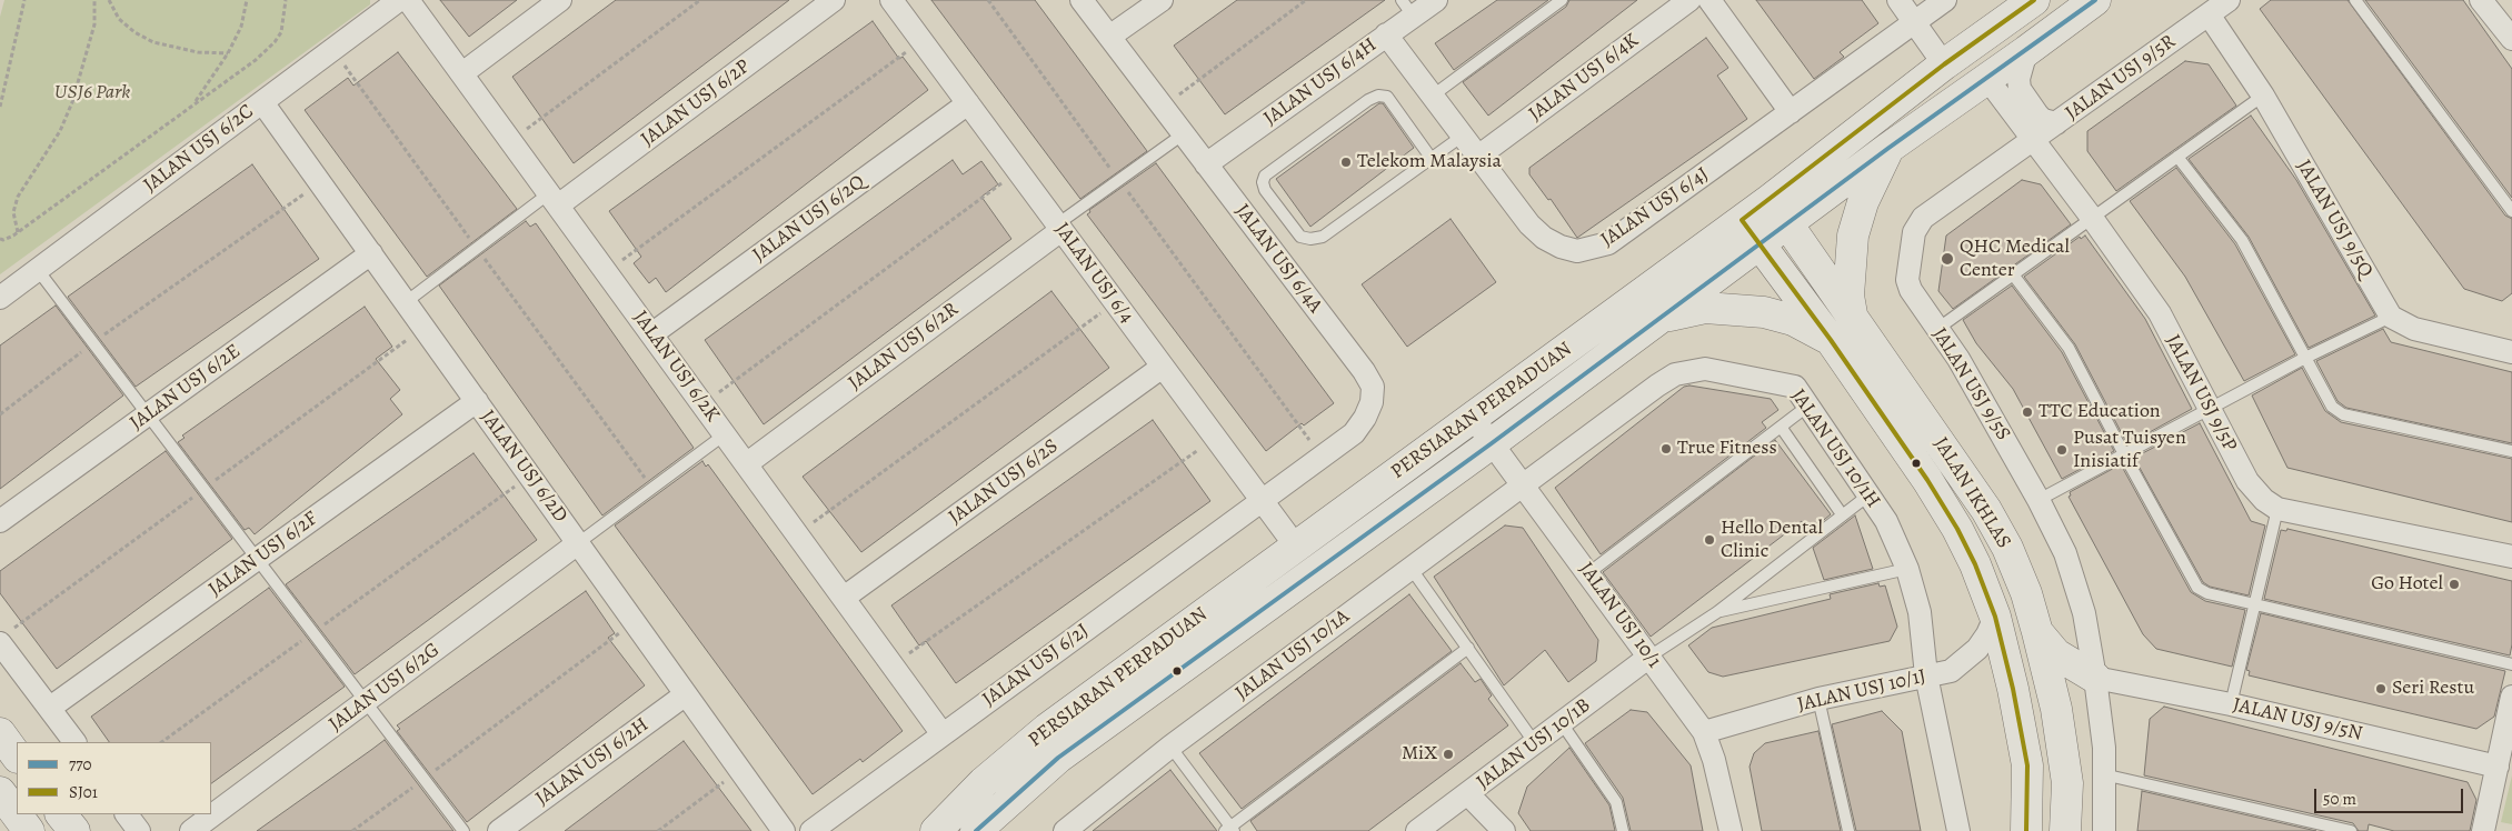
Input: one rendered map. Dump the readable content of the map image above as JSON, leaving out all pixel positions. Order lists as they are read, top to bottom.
{
  "streets": {
    "main road": ["PERSIARAN PERPADUAN", "JALAN IKHLAS"],
    "street": [
      "JALAN USJ 6/4K",
      "JALAN USJ 9/5R",
      "JALAN USJ 6/4H",
      "JALAN USJ 6/2P",
      "JALAN USJ 6/2C",
      "JALAN USJ 6/4J",
      "JALAN USJ 6/2Q",
      "JALAN USJ 9/5Q",
      "JALAN USJ 6/4A",
      "JALAN USJ 6/4",
      "JALAN USJ 6/2R",
      "JALAN USJ 6/2K",
      "JALAN USJ 9/5S",
      "JALAN USJ 6/2E",
      "JALAN USJ 9/5P",
      "JALAN USJ 10/1H",
      "JALAN USJ 6/2D",
      "JALAN USJ 6/2S",
      "JALAN USJ 6/2F",
      "JALAN USJ 10/1",
      "JALAN USJ 10/1A",
      "JALAN USJ 6/2J",
      "JALAN USJ 6/2G",
      "JALAN USJ 10/1J",
      "JALAN USJ 9/5N",
      "JALAN USJ 10/1B",
      "JALAN USJ 6/2H"
    ]
  },
  "crossings": [
    ["JALAN USJ 6/4K", "JALAN USJ 6/4J"],
    ["JALAN USJ 9/5R", "JALAN USJ 9/5Q"],
    ["JALAN USJ 9/5R", "JALAN USJ 9/5S"],
    ["JALAN USJ 9/5R", "JALAN USJ 9/5P"],
    ["JALAN USJ 6/4H", "JALAN USJ 6/4J"],
    ["JALAN USJ 6/4H", "JALAN USJ 6/4A"],
    ["JALAN USJ 6/2P", "JALAN USJ 6/2K"],
    ["JALAN USJ 6/2C", "JALAN USJ 6/2D"],
    ["JALAN USJ 6/2Q", "JALAN USJ 6/4"],
    ["JALAN USJ 6/2Q", "JALAN USJ 6/2K"],
    ["JALAN USJ 6/4A", "JALAN USJ 6/4"],
    ["JALAN USJ 6/4A", "JALAN USJ 6/2J"],
    ["JALAN USJ 6/4", "JALAN USJ 6/2R"],
    ["JALAN USJ 6/4", "PERSIARAN PERPADUAN"],
    ["JALAN USJ 6/4", "JALAN USJ 6/2S"],
    ["JALAN USJ 6/4", "JALAN USJ 6/2J"],
    ["JALAN USJ 6/2R", "JALAN USJ 6/2K"],
    ["JALAN USJ 6/2K", "JALAN USJ 6/2S"],
    ["JALAN USJ 6/2K", "JALAN USJ 6/2J"],
    ["JALAN USJ 9/5S", "JALAN USJ 9/5P"],
    ["JALAN USJ 9/5S", "JALAN USJ 9/5N"],
    ["JALAN USJ 6/2E", "JALAN USJ 6/2D"],
    ["JALAN USJ 9/5P", "PERSIARAN PERPADUAN"],
    ["PERSIARAN PERPADUAN", "JALAN IKHLAS"],
    ["PERSIARAN PERPADUAN", "JALAN USJ 10/1"],
    ["JALAN USJ 10/1H", "JALAN USJ 10/1"],
    ["JALAN USJ 10/1H", "JALAN USJ 10/1A"],
    ["JALAN USJ 10/1H", "JALAN USJ 10/1J"],
    ["JALAN USJ 6/2D", "JALAN USJ 6/2F"],
    ["JALAN USJ 6/2D", "JALAN USJ 6/2G"],
    ["JALAN USJ 6/2D", "JALAN USJ 6/2H"],
    ["JALAN IKHLAS", "JALAN USJ 10/1J"],
    ["JALAN USJ 10/1", "JALAN USJ 10/1A"],
    ["JALAN USJ 10/1", "JALAN USJ 10/1J"],
    ["JALAN USJ 10/1", "JALAN USJ 10/1B"]
  ],
  "parks": ["USJ6 Park"],
  "places": [
    "Telekom Malaysia",
    "QHC Medical Center",
    "TTC Education",
    "True Fitness",
    "Pusat Tuisyen Inisiatif",
    "Hello Dental Clinic",
    "Go Hotel",
    "Seri Restu",
    "MiX"
  ],
  "lines": ["transit line 770", "transit line SJ01"],
  "legend": ["770", "SJ01"],
  "scale_bar": "50 m"
}
